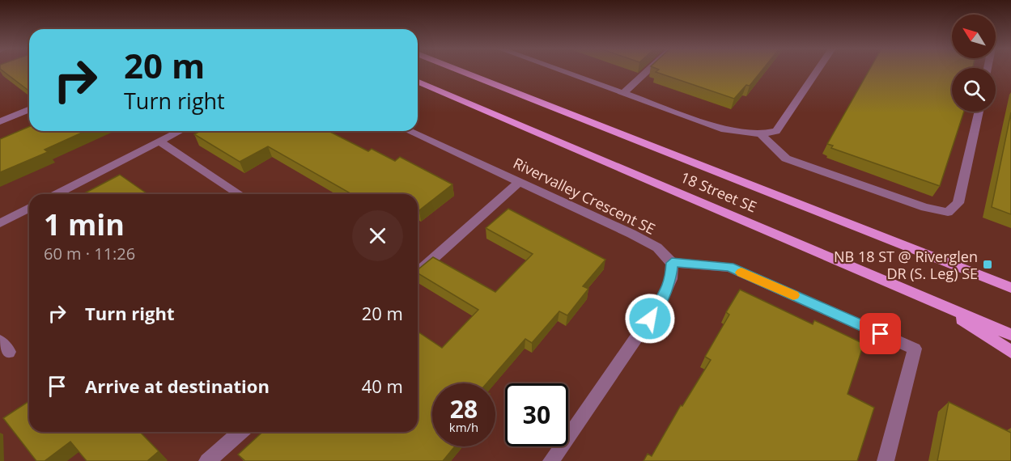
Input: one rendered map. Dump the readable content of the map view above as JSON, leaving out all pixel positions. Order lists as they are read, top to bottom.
{
  "streets": {
    "main road": ["18 Street SE"],
    "street": ["Rivervalley Crescent SE"]
  },
  "places": {
    "transit": ["NB 18 ST @ Riverglen DR (S. Leg) SE"]
  },
  "north": "top left",
  "page": {
    "turn": ["20 m", "Turn right"],
    "heading": ["1 min", "60 m · 11:26"],
    "list": [
      {
        "name": "Turn right",
        "value": "20 m"
      },
      {
        "name": "Arrive at destination",
        "value": "40 m"
      }
    ],
    "speed": "28 km/h",
    "limit": "30"
  }
}
